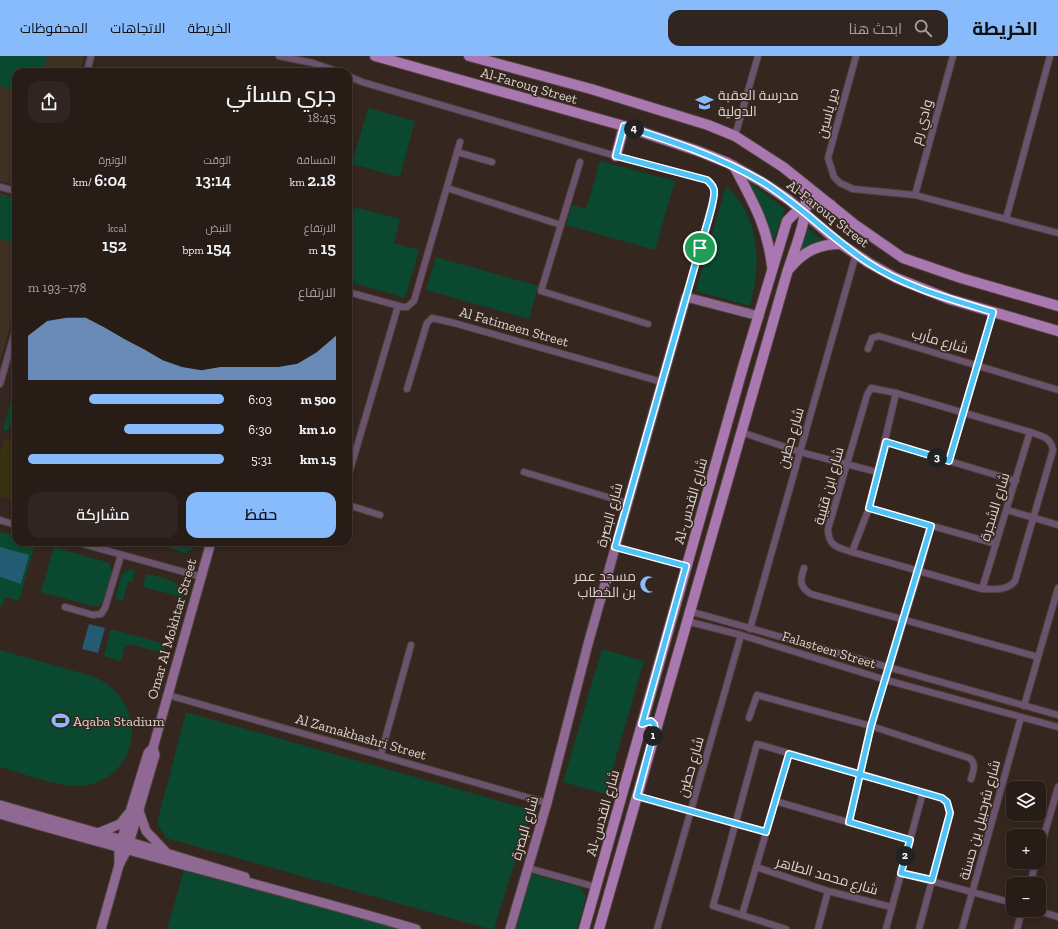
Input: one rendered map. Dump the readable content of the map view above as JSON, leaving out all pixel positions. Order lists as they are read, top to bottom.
{
  "streets": {
    "main road": [
      "Al-Farouq Street",
      "Al-شارع القدس",
      "شارع البصرة",
      "Omar Al Mokhtar Street"
    ],
    "street": [
      "دير ياسين",
      "وادي رم",
      "Al Fatimeen Street",
      "شارع مأرب",
      "شارع حطين",
      "شارع ابن قتيبة",
      "شارع الشجرة",
      "Falasteen Street",
      "Al Zamakhashri Street",
      "شارع شرحبيل بن حسنة",
      "شارع محمد الطاهر"
    ]
  },
  "crossings": [
    ["Al-Farouq Street", "شارع حطين"],
    ["Al-Farouq Street", "Al-شارع القدس"],
    ["دير ياسين", "وادي رم"],
    ["Al Fatimeen Street", "شارع البصرة"],
    ["شارع حطين", "Falasteen Street"],
    ["شارع ابن قتيبة", "شارع الشجرة"],
    ["Al-شارع القدس", "Falasteen Street"],
    ["شارع البصرة", "Al Zamakhashri Street"],
    ["Omar Al Mokhtar Street", "Al Zamakhashri Street"],
    ["Falasteen Street", "شارع شرحبيل بن حسنة"]
  ],
  "places": {
    "school or university": ["مدرسة العقبة الدولية"],
    "mosque": ["مسجد عمر بن الخطاب"],
    "sports": ["Aqaba Stadium"]
  },
  "page": {
    "header": "الخريطة",
    "search": "ابحث هنا",
    "nav": ["الخريطة", "الاتجاهات", "المحفوظات"],
    "heading": ["جري مسائي", "18:45"],
    "pins": [
      "4",
      "3",
      "1",
      "2"
    ],
    "stats": [
      ["المسافة", "2.18 km"],
      ["الوقت", "13:14"],
      ["الوتيرة", "6:04 /km"],
      ["الارتفاع", "15 m"],
      ["النبض", "154 bpm"],
      ["kcal", "152"]
    ],
    "chart": ["الارتفاع", "178–193 m"],
    "list": [
      {
        "name": "500 m",
        "note": "6:03"
      },
      {
        "name": "1.0 km",
        "note": "6:30"
      },
      {
        "name": "1.5 km",
        "note": "5:31"
      }
    ],
    "buttons": ["حفظ", "مشاركة"],
    "map_buttons": ["+", "−"]
  }
}
